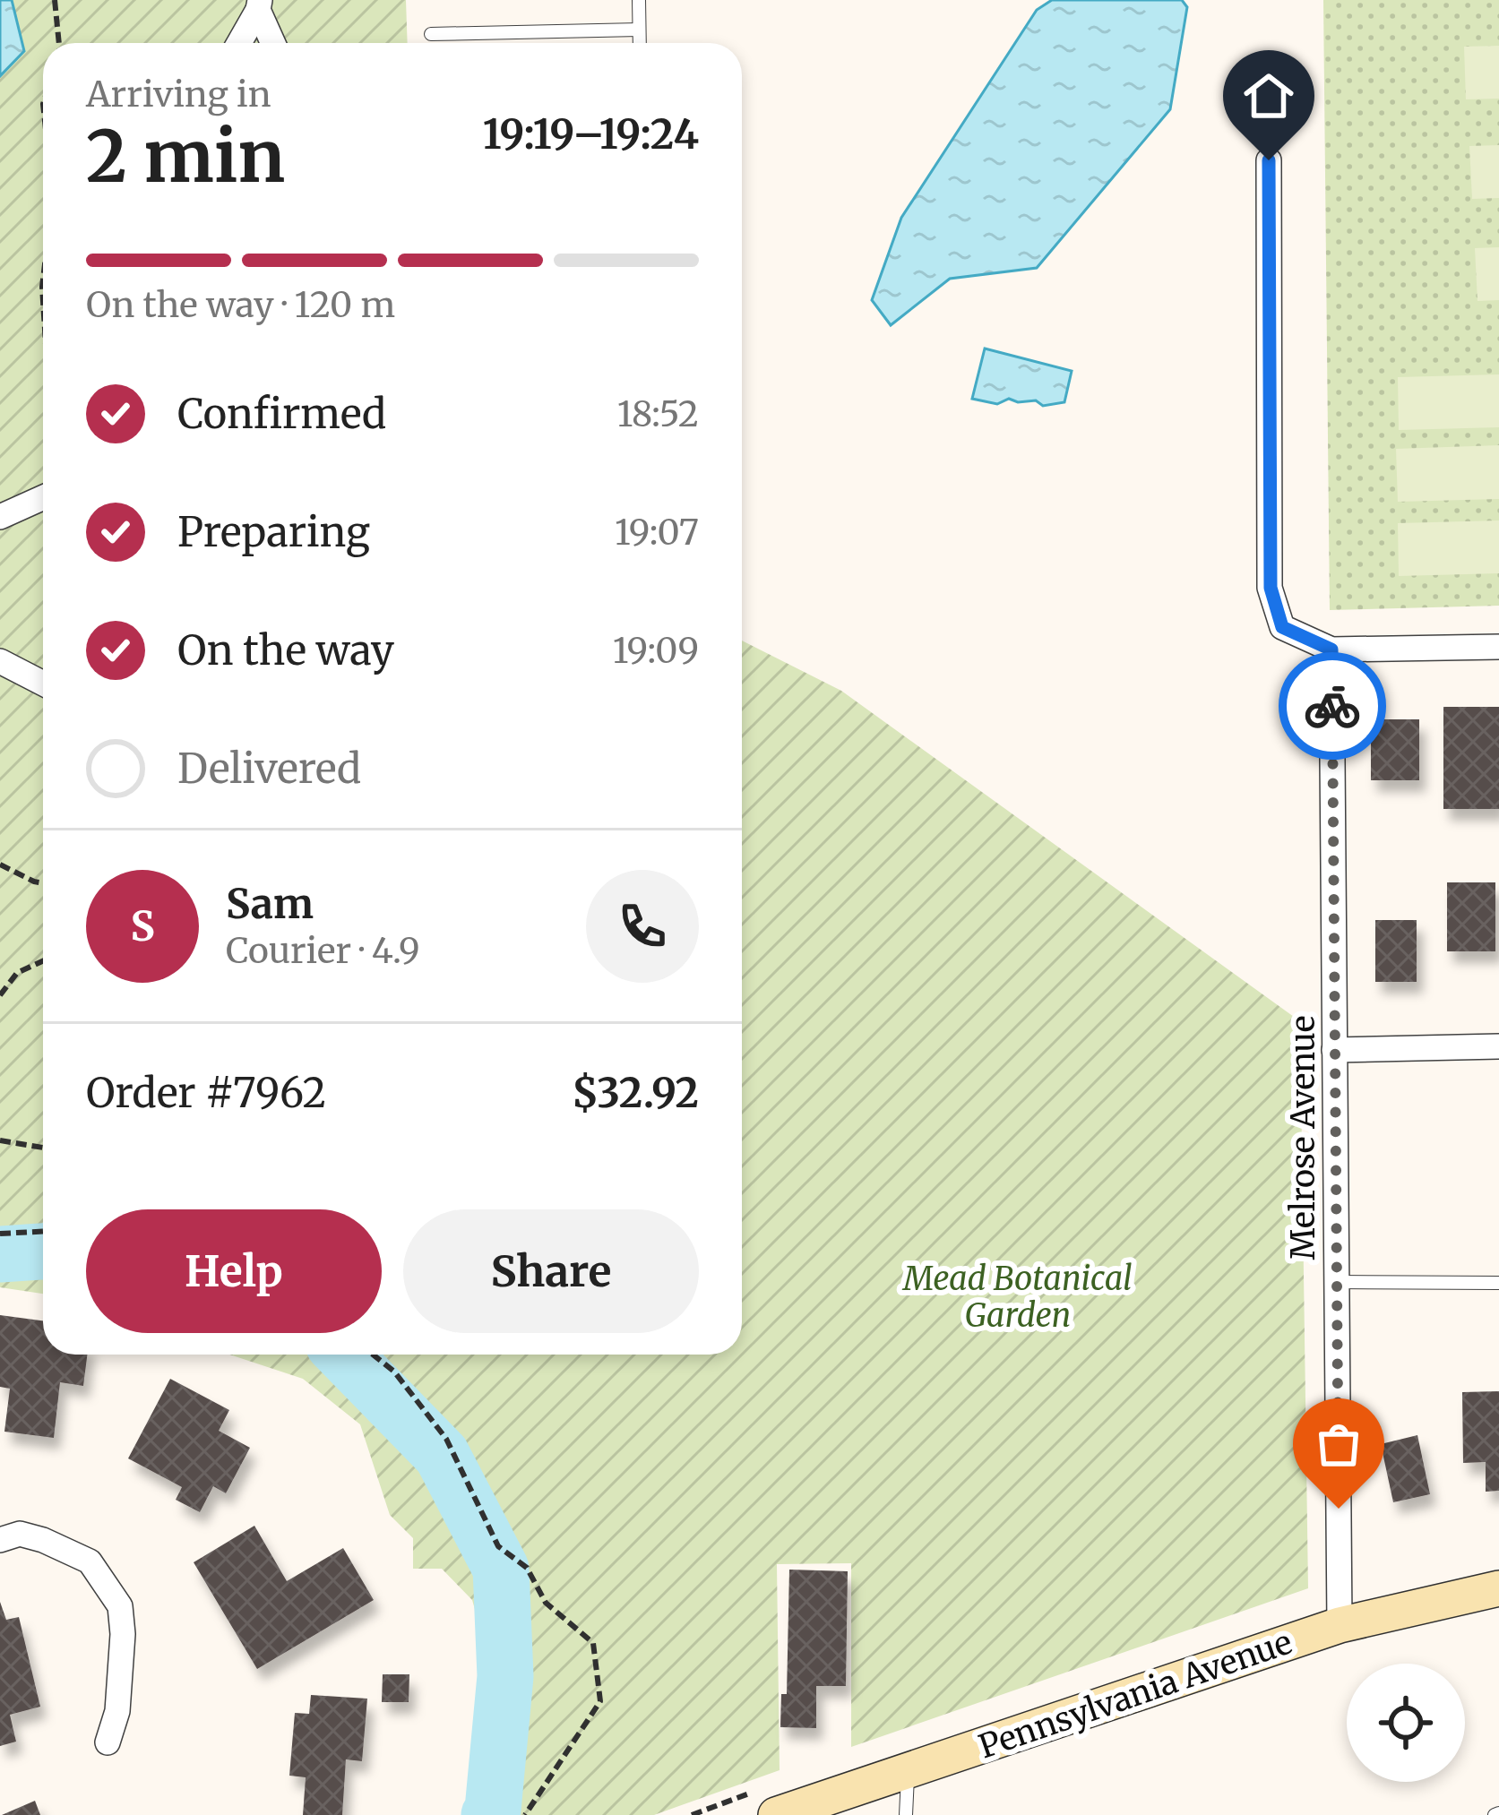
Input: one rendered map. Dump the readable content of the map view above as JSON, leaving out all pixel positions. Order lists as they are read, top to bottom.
{
  "streets": {
    "street": ["Melrose Avenue", "Pennsylvania Avenue"]
  },
  "crossings": [
    ["Melrose Avenue", "Pennsylvania Avenue"]
  ],
  "parks": ["Mead Botanical Garden"],
  "page": {
    "heading": ["2 min", "Arriving in", "19:19–19:24"],
    "panel": [
      "Sam",
      "Courier · 4.9",
      "Order #7962",
      "$32.92"
    ],
    "bar": "On the way · 120 m",
    "list": [
      ["Confirmed", "18:52"],
      ["Preparing", "19:07"],
      ["On the way", "19:09"],
      "Delivered"
    ],
    "round": "S",
    "buttons": ["Help", "Share"]
  }
}
